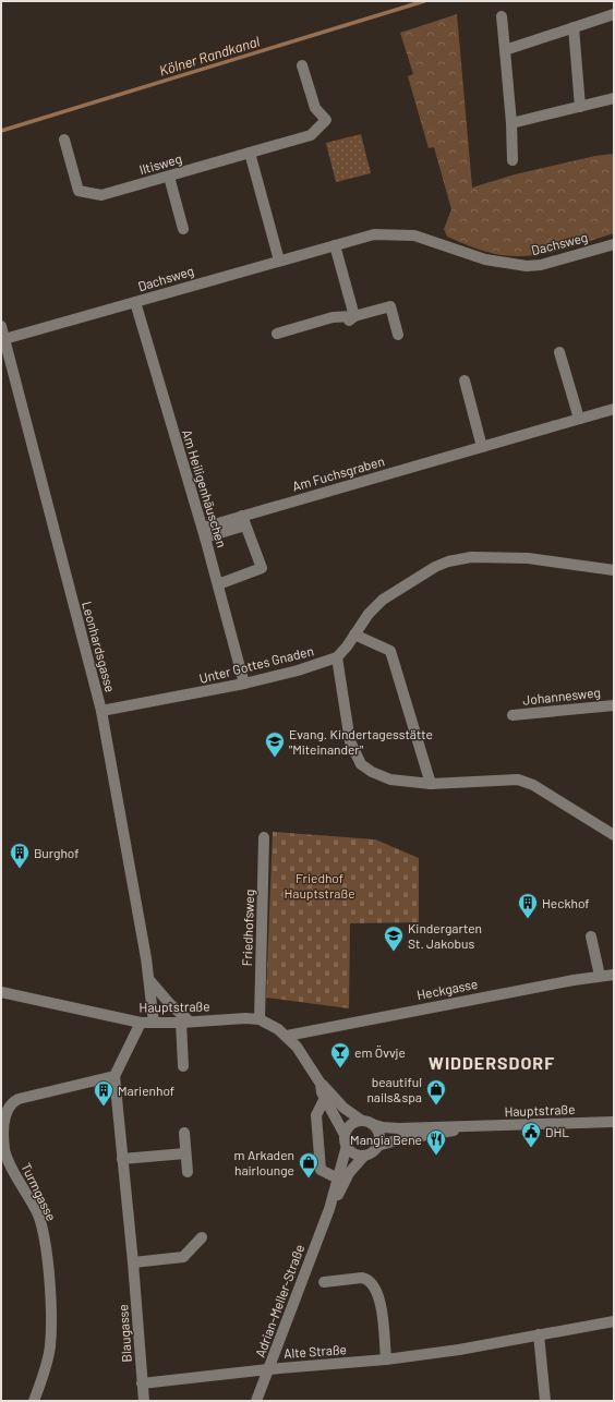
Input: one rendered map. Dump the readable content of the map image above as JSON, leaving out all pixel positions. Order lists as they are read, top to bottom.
{
  "streets": {
    "street": [
      "Iltisweg",
      "Dachsweg",
      "Am Fuchsgraben",
      "Am Heiligenhäuschen",
      "Leonhardsgasse",
      "Unter Gottes Gnaden",
      "Johannesweg",
      "Friedhofsweg",
      "Heckgasse",
      "Hauptstraße",
      "Turmgasse",
      "Adrian-Meller-Straße",
      "Blaugasse",
      "Alte Straße"
    ]
  },
  "crossings": [
    ["Dachsweg", "Am Heiligenhäuschen"],
    ["Dachsweg", "Leonhardsgasse"],
    ["Am Fuchsgraben", "Am Heiligenhäuschen"],
    ["Am Heiligenhäuschen", "Unter Gottes Gnaden"],
    ["Leonhardsgasse", "Unter Gottes Gnaden"],
    ["Leonhardsgasse", "Hauptstraße"],
    ["Friedhofsweg", "Hauptstraße"],
    ["Heckgasse", "Hauptstraße"],
    ["Hauptstraße", "Adrian-Meller-Straße"],
    ["Turmgasse", "Blaugasse"],
    ["Adrian-Meller-Straße", "Alte Straße"],
    ["Blaugasse", "Alte Straße"]
  ],
  "districts": ["WIDDERSDORF"],
  "water": ["Kölner Randkanal"],
  "parks": ["Friedhof Hauptstraße"],
  "places": {
    "school or university": ["Evang. Kindertagesstätte \"Miteinander\"", "Kindergarten St. Jakobus"],
    "building": ["Burghof", "Heckhof", "Marienhof"],
    "bar": ["em Övvje"],
    "shop": ["beautiful nails&spa", "m Arkaden hairlounge"],
    "public building": ["DHL"],
    "restaurant": ["Mangia Bene"]
  }
}
